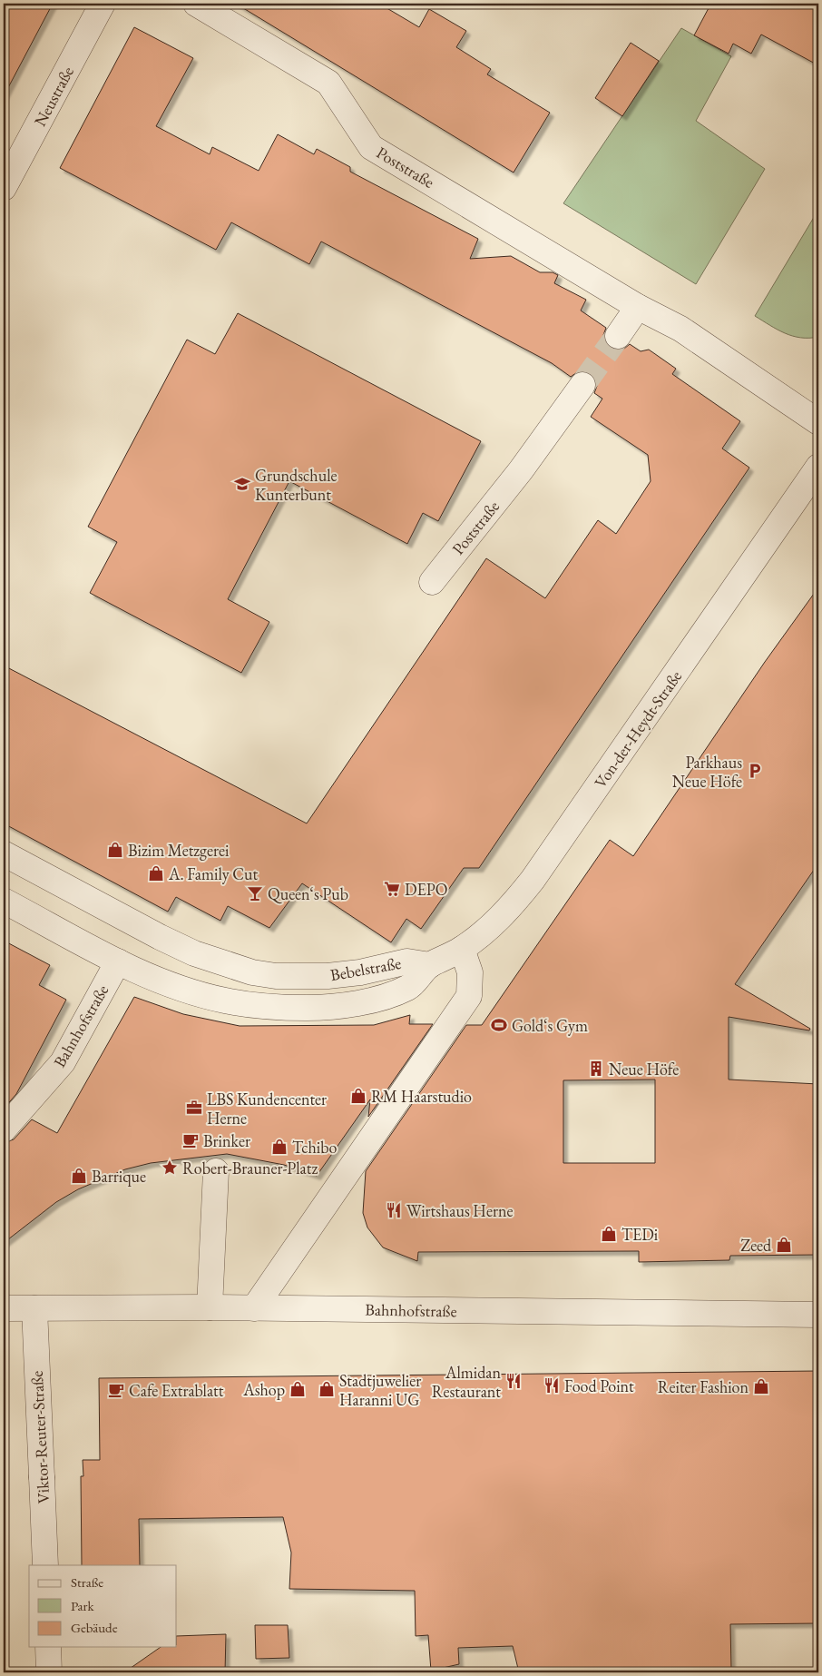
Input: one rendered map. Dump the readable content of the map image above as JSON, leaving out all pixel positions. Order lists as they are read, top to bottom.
{
  "streets": {
    "street": [
      "Neustraße",
      "Poststraße",
      "Von-der-Heydt-Straße",
      "Bebelstraße",
      "Bahnhofstraße",
      "Viktor-Reuter-Straße"
    ]
  },
  "crossings": [
    ["Von-der-Heydt-Straße", "Bebelstraße"],
    ["Bebelstraße", "Bahnhofstraße"],
    ["Bahnhofstraße", "Viktor-Reuter-Straße"]
  ],
  "places": {
    "school or university": ["Grundschule Kunterbunt"],
    "parking": ["Parkhaus Neue Höfe"],
    "shop": [
      "Bizim Metzgerei",
      "A. Family Cut",
      "RM Haarstudio",
      "Tchibo",
      "Barrique",
      "TEDi",
      "Zeed",
      "Reiter Fashion",
      "Ashop",
      "Stadtjuwelier Haranni UG"
    ],
    "supermarket": ["DEPO"],
    "bar": ["Queen‘s Pub"],
    "sports": ["Gold‘s Gym"],
    "building": ["Neue Höfe"],
    "office": ["LBS Kundencenter Herne"],
    "cafe": ["Brinker", "Cafe Extrablatt"],
    "place": ["Robert-Brauner-Platz"],
    "restaurant": ["Wirtshaus Herne", "Almidan Restaurant", "Food Point"]
  },
  "legend": ["Straße", "Park", "Gebäude"]
}
